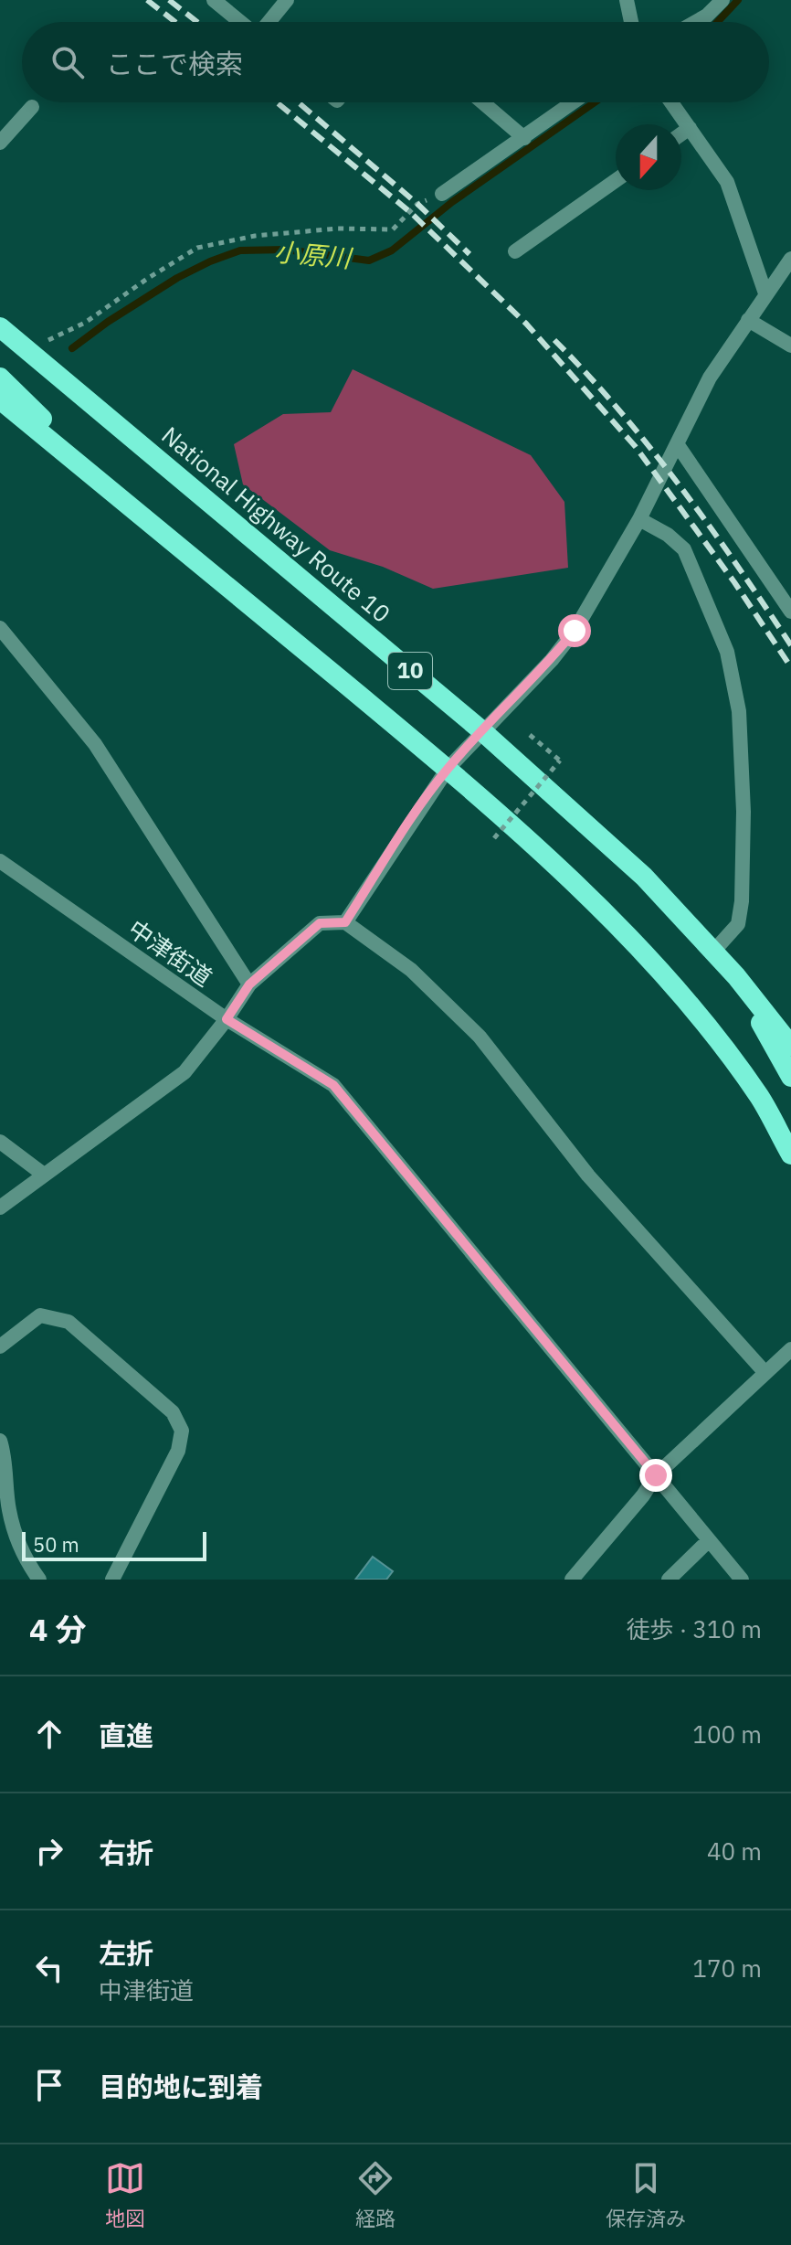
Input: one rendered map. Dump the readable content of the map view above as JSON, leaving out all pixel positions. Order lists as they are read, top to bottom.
{
  "streets": {
    "highway": ["National Highway Route 10", "10"],
    "street": ["中津街道"]
  },
  "water": ["小原川"],
  "scale_bar": "50 m",
  "north": "bottom",
  "page": {
    "search": "ここで検索",
    "scale": "50 m",
    "heading": ["4 分", "徒歩 · 310 m"],
    "list": [
      ["直進", "100 m"],
      ["右折", "40 m"],
      ["左折", "中津街道", "170 m"],
      "目的地に到着"
    ],
    "nav": ["地図", "経路", "保存済み"]
  }
}
